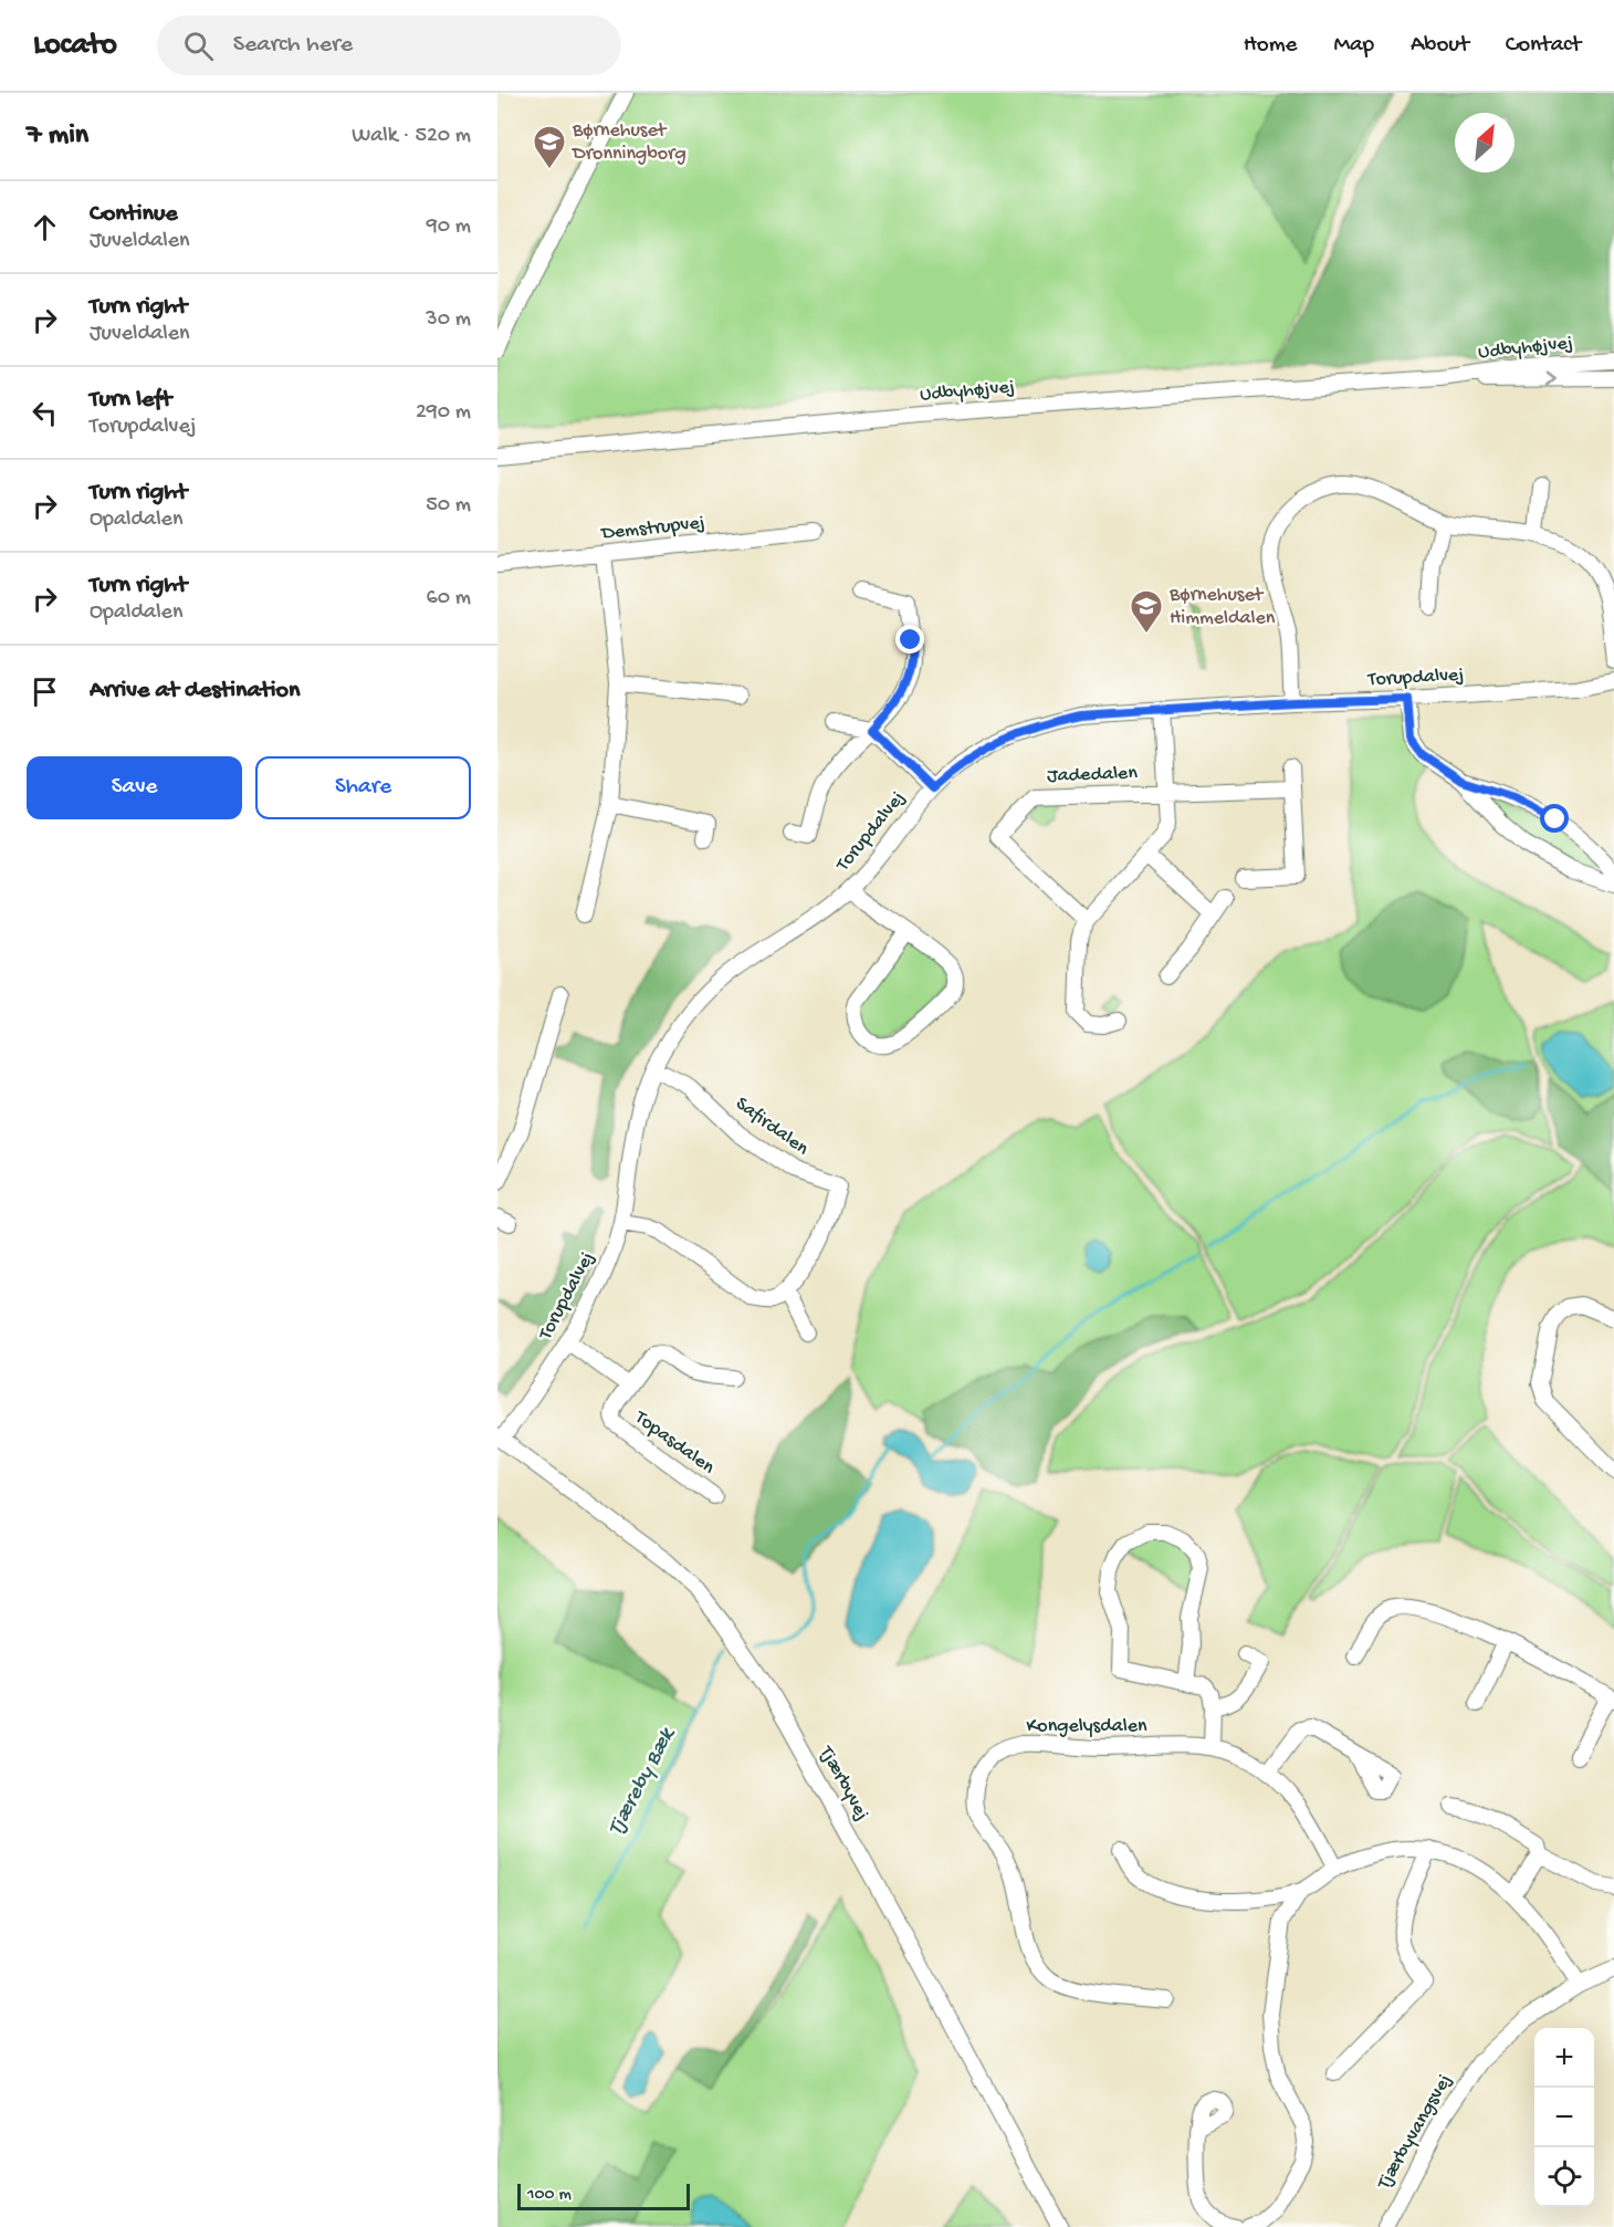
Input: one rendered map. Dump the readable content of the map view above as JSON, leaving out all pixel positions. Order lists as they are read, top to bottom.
{
  "streets": {
    "street": [
      "Udbyhøjvej",
      "Demstrupvej",
      "Torupdalvej",
      "Jadedalen",
      "Safirdalen",
      "Topasdalen",
      "Kongelysdalen",
      "Tjærbyvej",
      "Tjærbyvangsvej"
    ]
  },
  "crossings": [
    ["Torupdalvej", "Jadedalen"],
    ["Torupdalvej", "Safirdalen"],
    ["Torupdalvej", "Topasdalen"],
    ["Torupdalvej", "Tjærbyvej"]
  ],
  "water": ["Tjæreby Bæk"],
  "places": {
    "school or university": ["Børnehuset Dronningborg", "Børnehuset Himmeldalen"]
  },
  "scale_bar": "100 m",
  "north": "top right",
  "page": {
    "header": "Locato",
    "search": "Search here",
    "nav": [
      "Home",
      "Map",
      "About",
      "Contact"
    ],
    "heading": ["7 min", "Walk · 520 m"],
    "list": [
      ["Continue", "Juveldalen", "90 m"],
      ["Turn right", "Juveldalen", "30 m"],
      ["Turn left", "Torupdalvej", "290 m"],
      ["Turn right", "Opaldalen", "50 m"],
      ["Turn right", "Opaldalen", "60 m"],
      "Arrive at destination"
    ],
    "buttons": ["Save", "Share"],
    "map_buttons": ["+", "−"],
    "scale": "100 m"
  }
}
